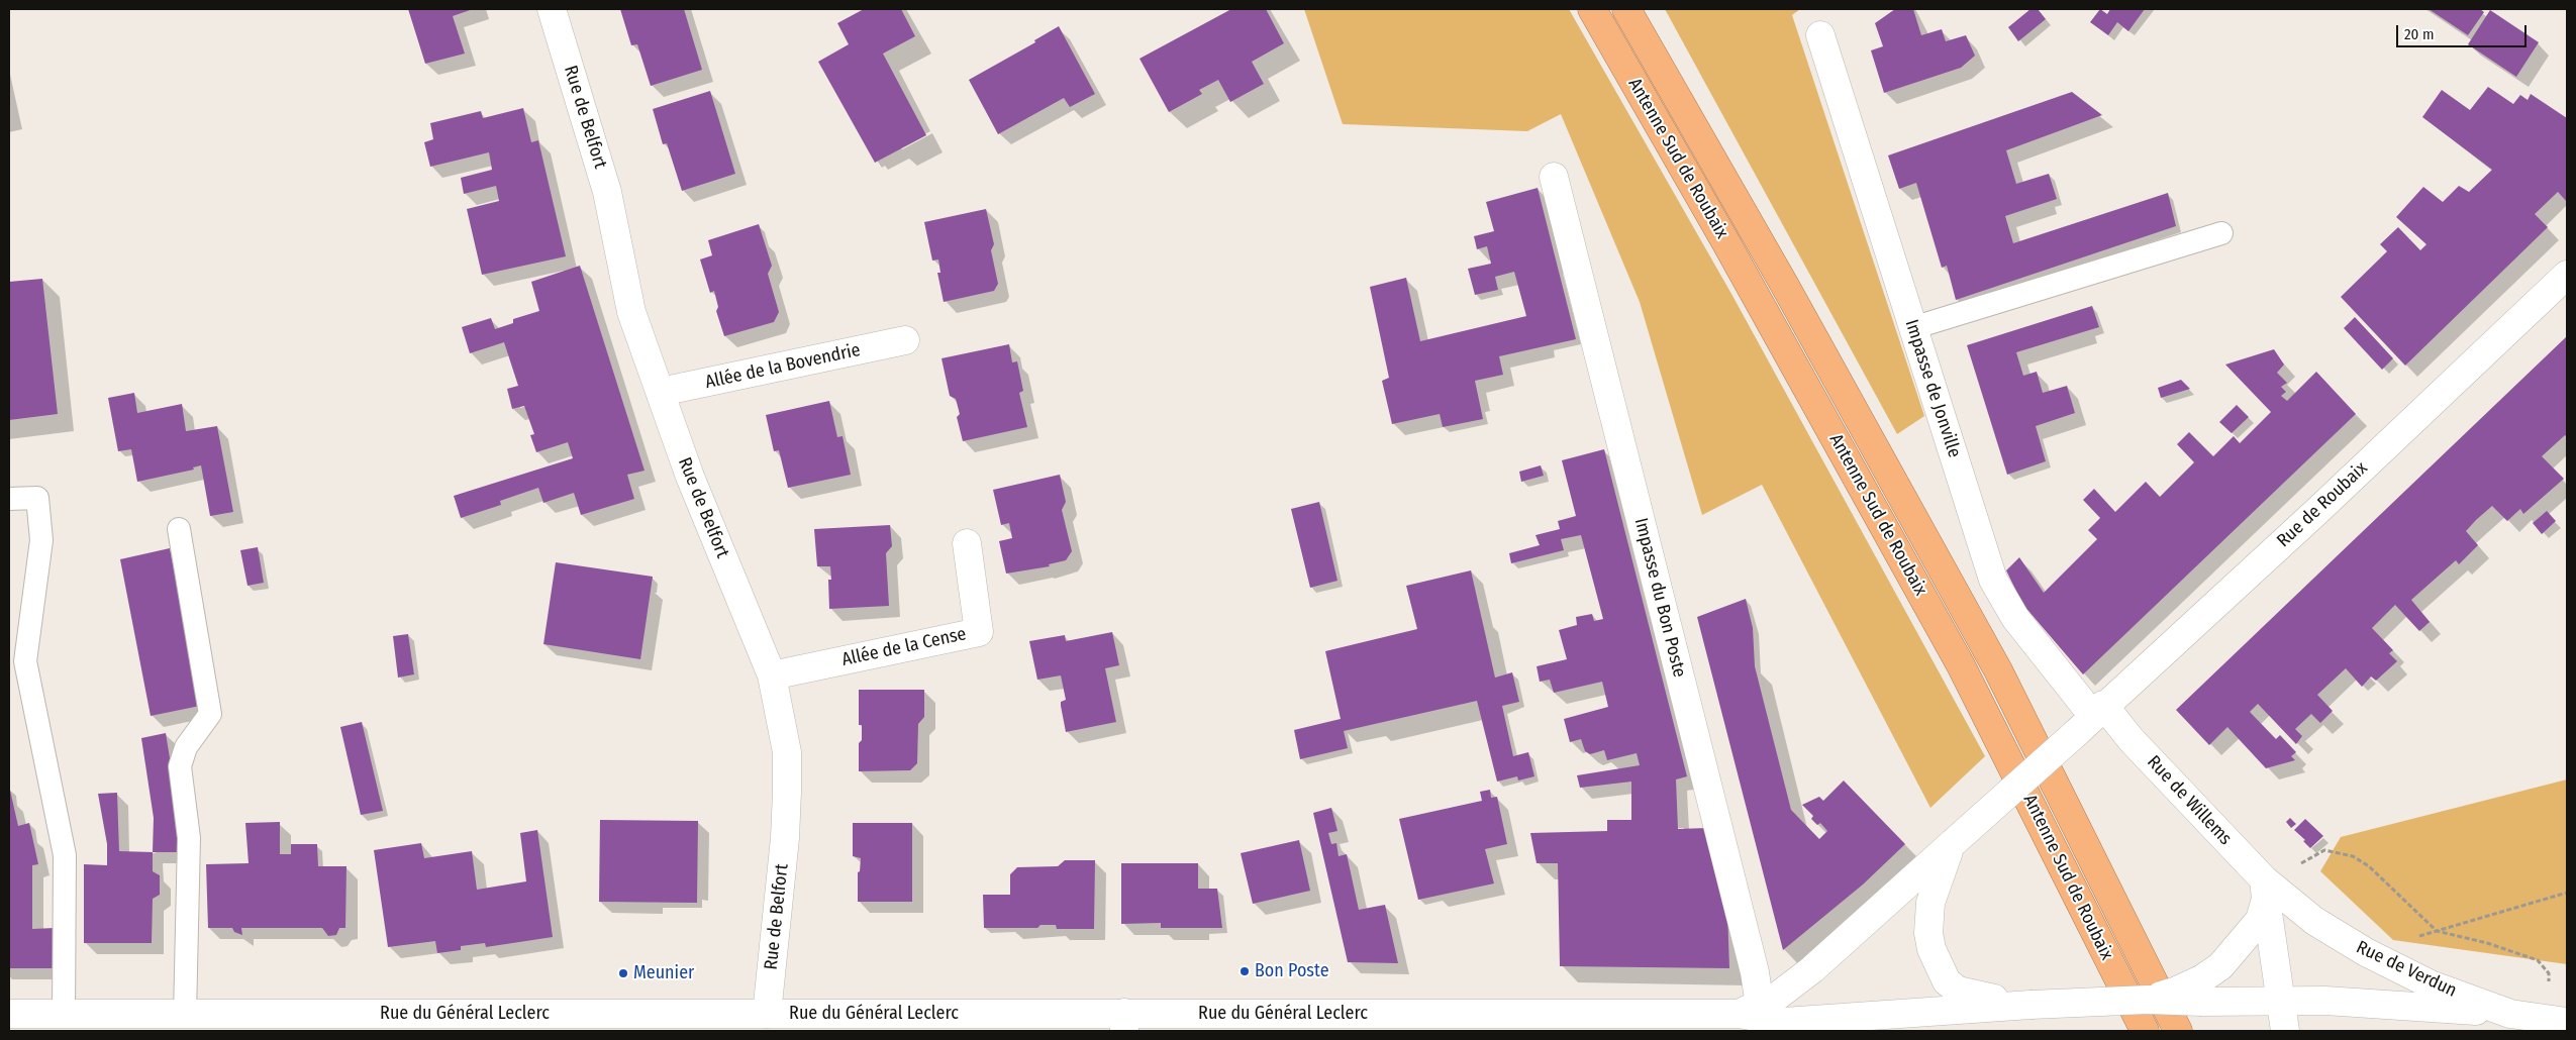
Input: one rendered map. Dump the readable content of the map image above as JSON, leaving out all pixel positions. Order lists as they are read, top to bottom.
{
  "streets": {
    "highway": ["Antenne Sud de Roubaix"],
    "main road": [
      "Rue de Belfort",
      "Allée de la Bovendrie",
      "Impasse de Jonville",
      "Rue de Roubaix",
      "Impasse du Bon Poste",
      "Allée de la Cense",
      "Rue de Willems",
      "Rue de Verdun",
      "Rue du Général Leclerc"
    ]
  },
  "crossings": [
    ["Rue de Belfort", "Allée de la Bovendrie"],
    ["Rue de Belfort", "Allée de la Cense"],
    ["Rue de Belfort", "Rue du Général Leclerc"],
    ["Impasse de Jonville", "Rue de Roubaix"],
    ["Impasse de Jonville", "Rue de Willems"],
    ["Rue de Roubaix", "Impasse du Bon Poste"],
    ["Rue de Roubaix", "Rue de Willems"],
    ["Rue de Roubaix", "Rue du Général Leclerc"],
    ["Impasse du Bon Poste", "Rue du Général Leclerc"],
    ["Rue de Willems", "Rue de Verdun"]
  ],
  "places": ["Bon Poste", "Meunier"],
  "scale_bar": "20 m"
}
